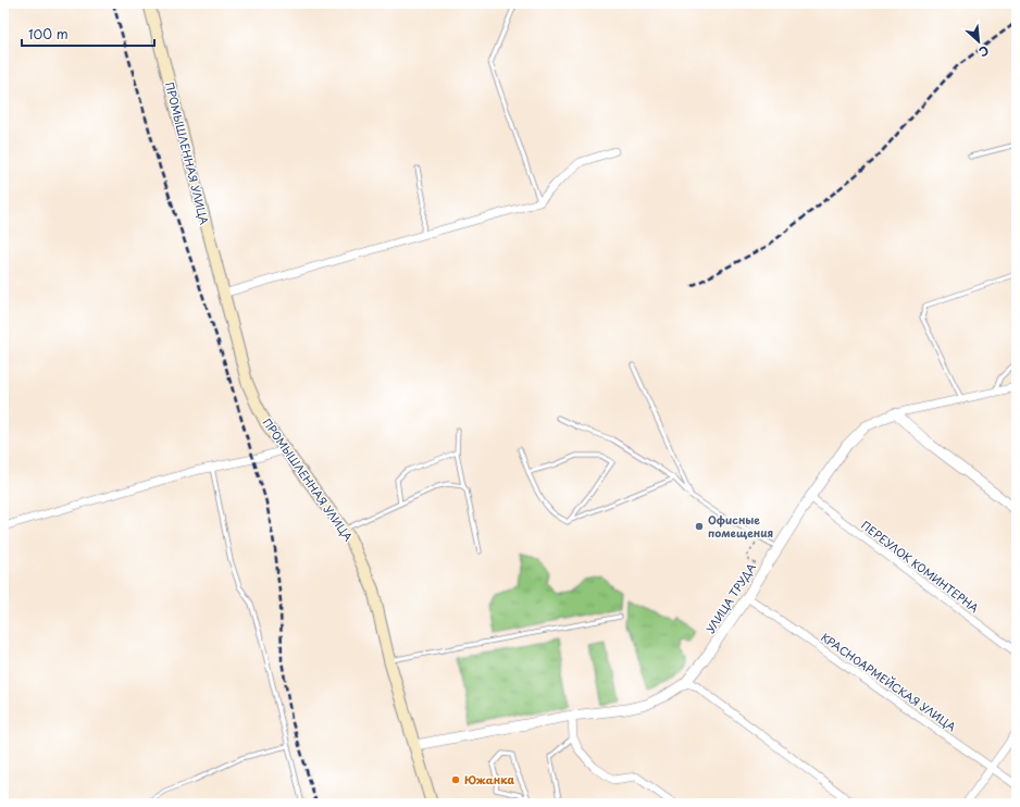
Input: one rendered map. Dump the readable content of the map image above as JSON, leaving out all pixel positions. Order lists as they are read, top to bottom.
{
  "streets": {
    "main road": ["ПРОМЫШЛЕННАЯ УЛИЦА"],
    "street": ["ПЕРЕУЛОК КОМИНТЕРНА", "УЛИЦА ТРУДА", "КРАСНОАРМЕЙСКАЯ УЛИЦА"]
  },
  "crossings": [
    ["ПРОМЫШЛЕННАЯ УЛИЦА", "УЛИЦА ТРУДА"],
    ["ПЕРЕУЛОК КОМИНТЕРНА", "УЛИЦА ТРУДА"],
    ["УЛИЦА ТРУДА", "КРАСНОАРМЕЙСКАЯ УЛИЦА"]
  ],
  "places": ["Офисные помещения", "Южанка"],
  "scale_bar": "100 m",
  "north": "bottom right"
}
